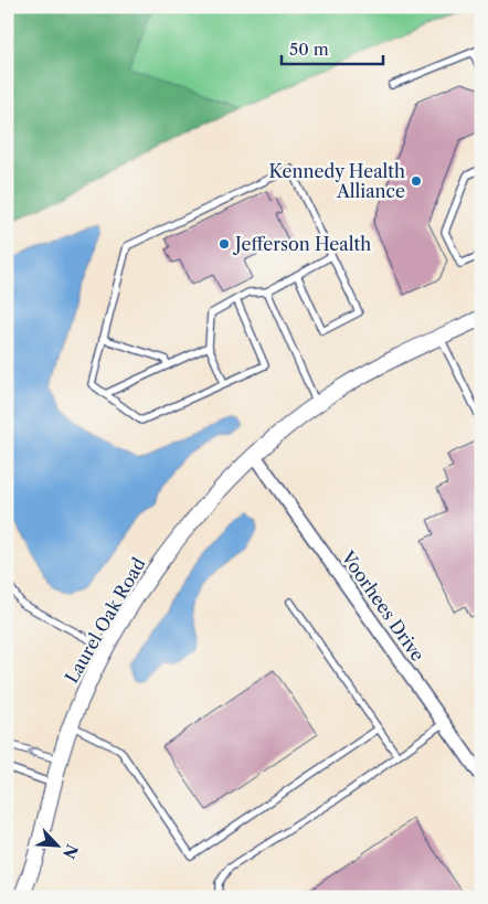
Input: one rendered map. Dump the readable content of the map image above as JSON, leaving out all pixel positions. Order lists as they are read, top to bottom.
{
  "streets": {
    "street": ["Voorhees Drive", "Laurel Oak Road"]
  },
  "crossings": [
    ["Voorhees Drive", "Laurel Oak Road"]
  ],
  "places": ["Kennedy Health Alliance", "Jefferson Health"],
  "scale_bar": "50 m",
  "north": "bottom right"
}
